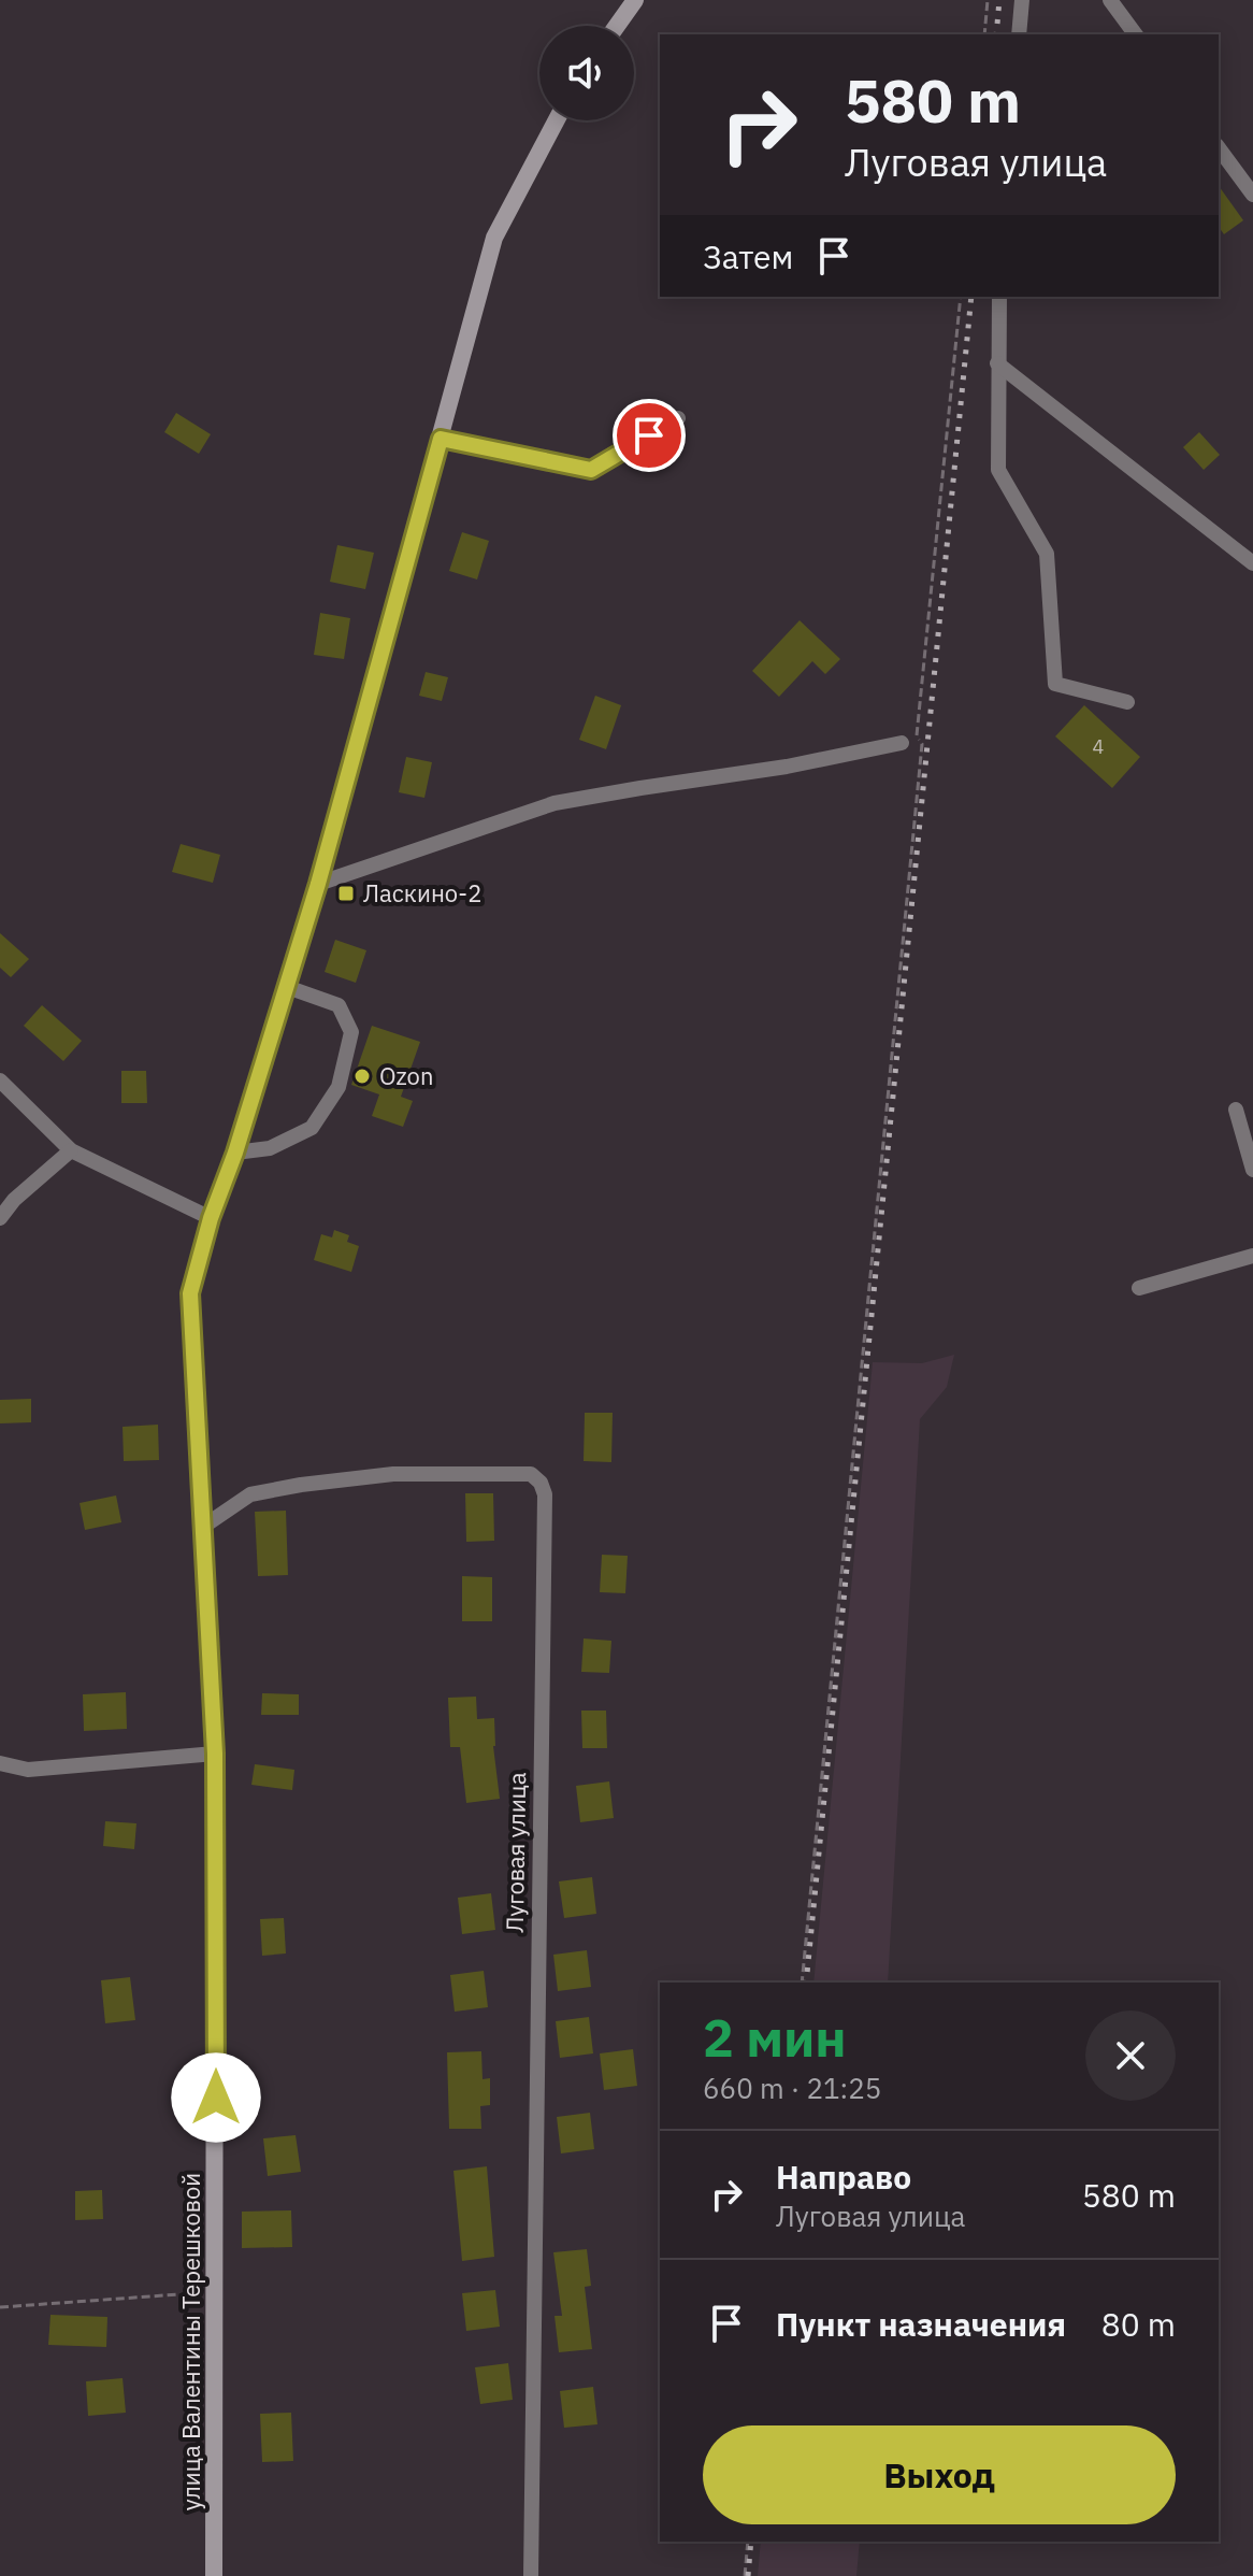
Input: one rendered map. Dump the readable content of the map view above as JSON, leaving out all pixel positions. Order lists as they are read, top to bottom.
{
  "streets": {
    "street": ["Луговая улица", "улица Валентины Терешковой"]
  },
  "crossings": [
    ["Луговая улица", "улица Валентины Терешковой"]
  ],
  "places": {
    "transit": ["Ласкино-2"],
    "other": ["Ozon"]
  },
  "house_numbers": ["4"],
  "page": {
    "turn": ["580 m", "Луговая улица"],
    "then": "Затем",
    "heading": ["2 мин", "660 m · 21:25"],
    "list": [
      {
        "name": "Направо",
        "note": "Луговая улица",
        "value": "580 m"
      },
      {
        "name": "Пункт назначения",
        "value": "80 m"
      }
    ],
    "buttons": "Выход"
  }
}
